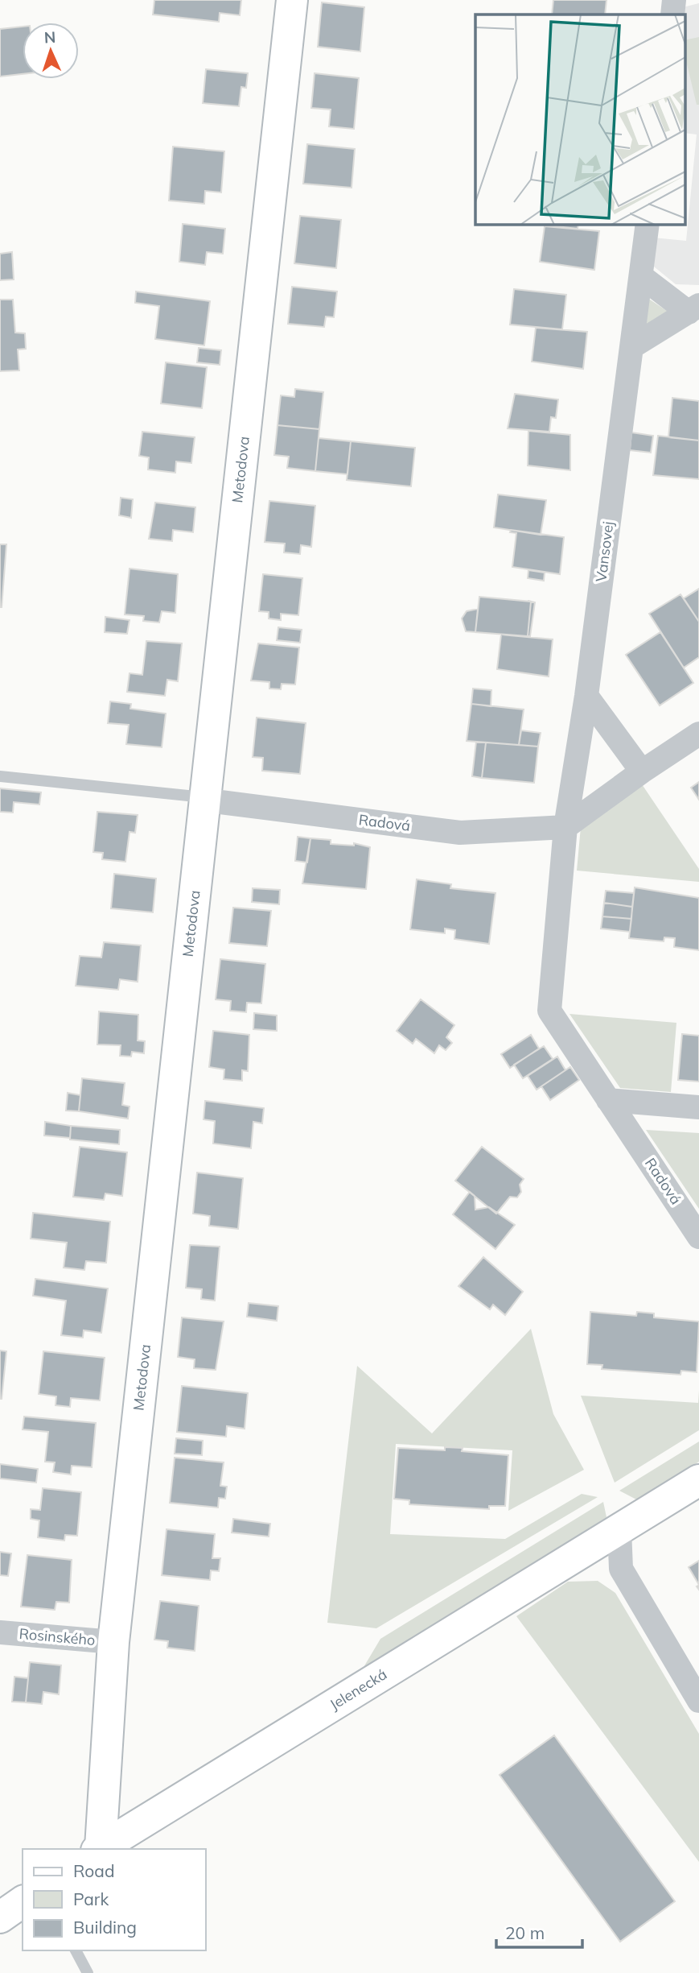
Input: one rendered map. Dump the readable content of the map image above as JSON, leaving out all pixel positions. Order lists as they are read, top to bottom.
{
  "streets": {
    "street": [
      "Metodova",
      "Vansovej",
      "Radová",
      "Rosinského",
      "Jelenecká"
    ]
  },
  "crossings": [
    ["Metodova", "Radová"],
    ["Metodova", "Rosinského"],
    ["Metodova", "Jelenecká"],
    ["Vansovej", "Radová"]
  ],
  "legend": ["Road", "Park", "Building"],
  "scale_bar": "20 m",
  "north": "top"
}
